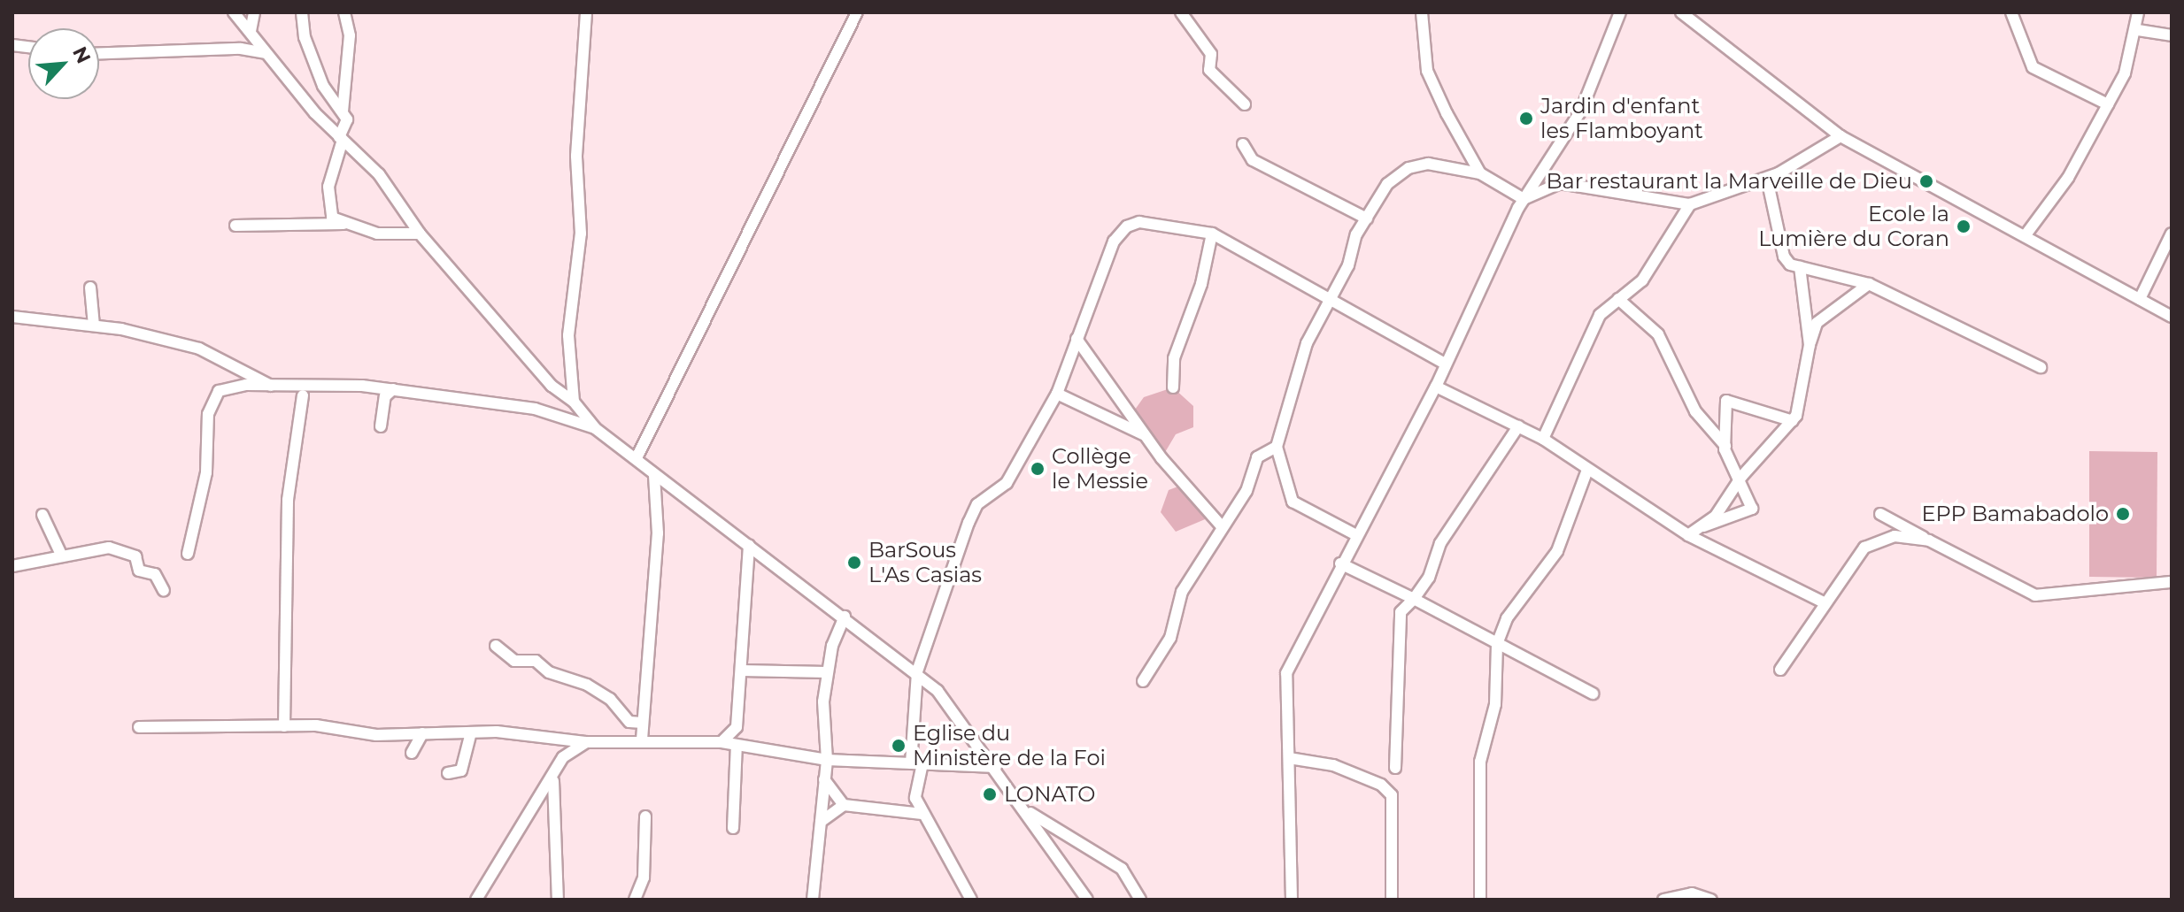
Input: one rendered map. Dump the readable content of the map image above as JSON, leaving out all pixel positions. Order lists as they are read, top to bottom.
{
  "places": [
    "Jardin d'enfant les Flamboyant",
    "Bar restaurant la Marveille de Dieu",
    "Ecole la Lumière du Coran",
    "Collège le Messie",
    "EPP Bamabadolo",
    "BarSous L'As Casias",
    "Eglise du Ministère de la Foi",
    "LONATO"
  ],
  "north": "top right"
}
